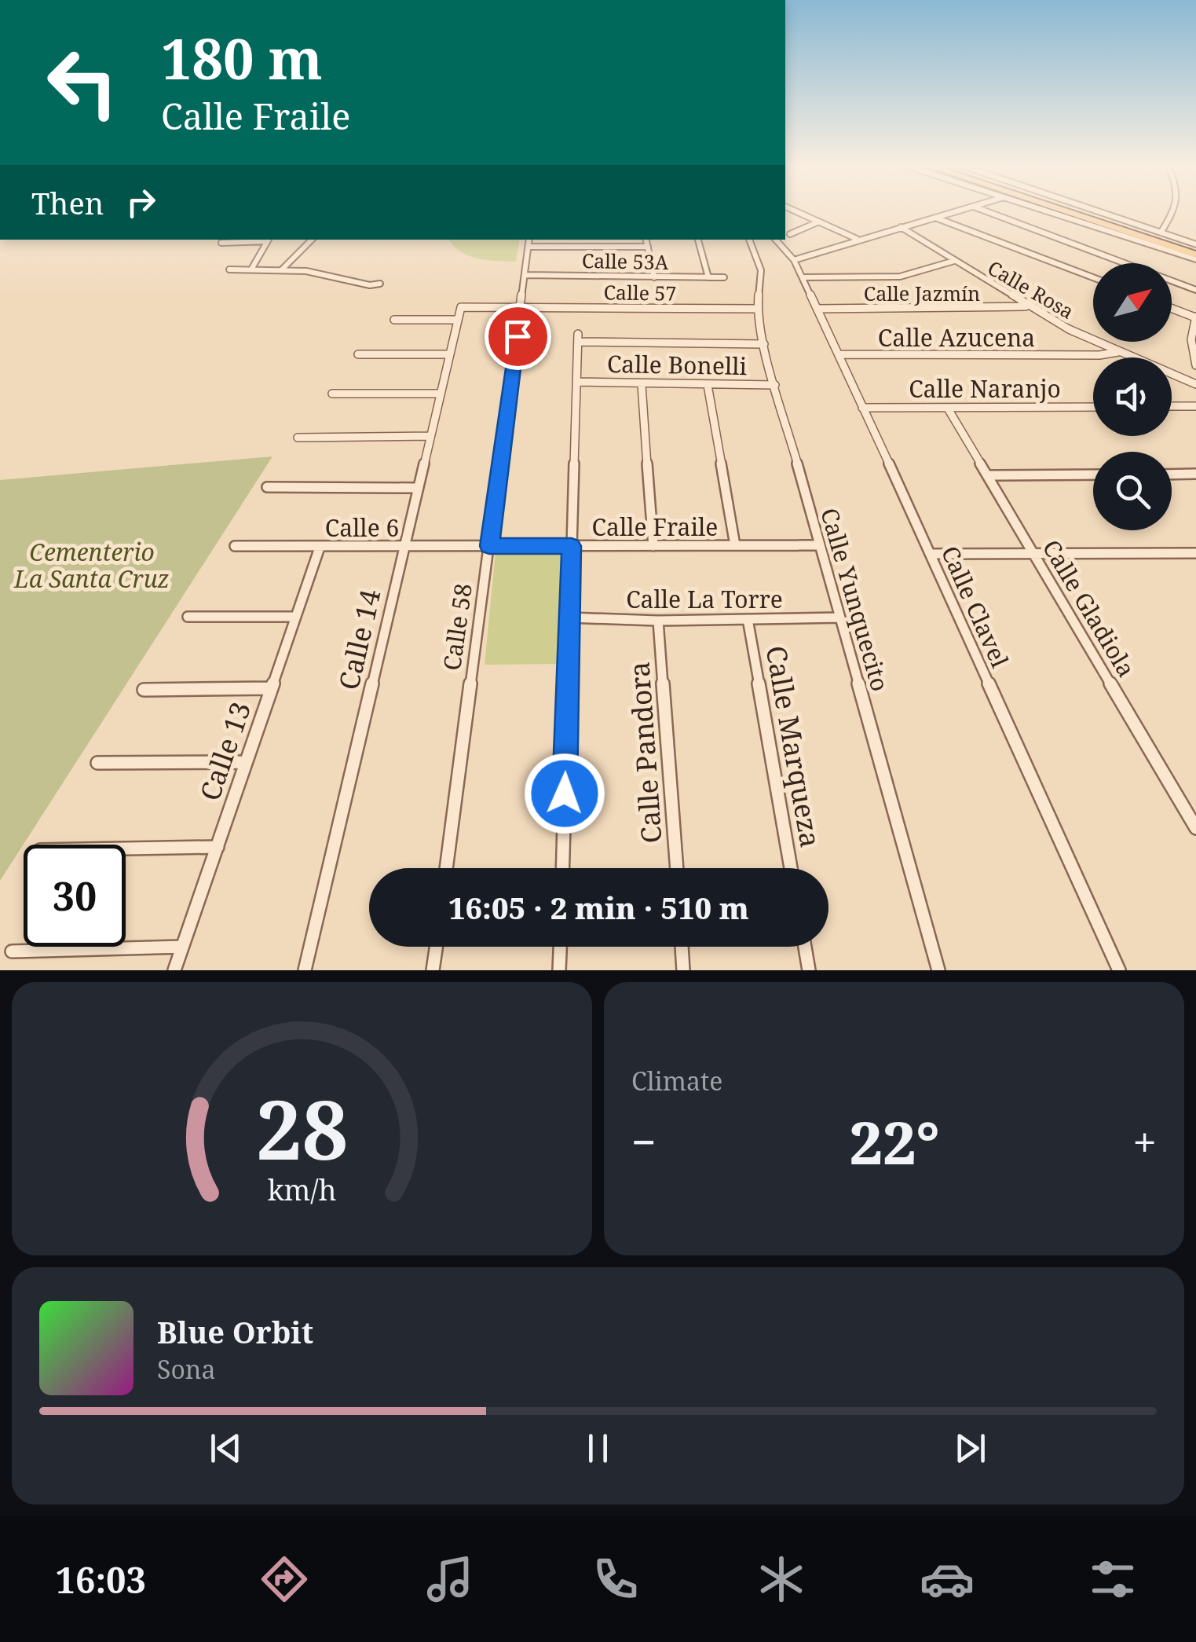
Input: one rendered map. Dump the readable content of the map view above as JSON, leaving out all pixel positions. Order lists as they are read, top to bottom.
{
  "streets": {
    "street": [
      "Calle 53A",
      "Calle Rosa",
      "Calle 57",
      "Calle Jazmín",
      "Calle Azucena",
      "Calle Bonelli",
      "Calle Naranjo",
      "Calle Fraile",
      "Calle 6",
      "Calle La Torre",
      "Calle Yunquecito",
      "Calle Clavel",
      "Calle Gladiola",
      "Calle 58",
      "Calle 14",
      "Calle Marqueza",
      "Calle 13",
      "Calle Pandora"
    ]
  },
  "crossings": [
    ["Calle 53A", "Calle 58"],
    ["Calle Rosa", "Calle Jazmín"],
    ["Calle Rosa", "Calle Azucena"],
    ["Calle 57", "Calle Yunquecito"],
    ["Calle 57", "Calle 58"],
    ["Calle 57", "Calle 14"],
    ["Calle Jazmín", "Calle Clavel"],
    ["Calle Azucena", "Calle Clavel"],
    ["Calle Bonelli", "Calle Yunquecito"],
    ["Calle Naranjo", "Calle Clavel"],
    ["Calle Naranjo", "Calle Gladiola"],
    ["Calle Fraile", "Calle 6"],
    ["Calle Fraile", "Calle Yunquecito"],
    ["Calle Fraile", "Calle 58"],
    ["Calle 6", "Calle 58"],
    ["Calle 6", "Calle 14"],
    ["Calle 6", "Calle 13"],
    ["Calle La Torre", "Calle Yunquecito"],
    ["Calle La Torre", "Calle Marqueza"],
    ["Calle La Torre", "Calle Pandora"]
  ],
  "parks": ["Cementerio La Santa Cruz"],
  "north": "top right",
  "page": {
    "turn": ["180 m", "Calle Fraile"],
    "then": "Then",
    "limit": "30",
    "trip": "16:05 · 2 min · 510 m",
    "tile": "Climate",
    "heat": ["−", "22°", "+"],
    "song": ["Blue Orbit", "Sona"],
    "tabs": "16:03",
    "gauge": ["28", "km/h"]
  }
}
